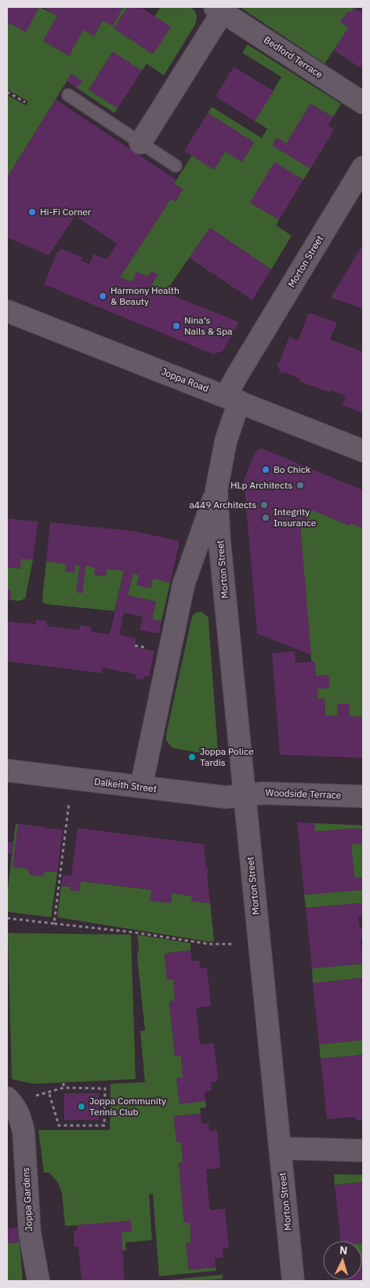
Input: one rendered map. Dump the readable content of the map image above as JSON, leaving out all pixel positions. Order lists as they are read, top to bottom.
{
  "streets": {
    "street": [
      "Bedford Terrace",
      "Morton Street",
      "Joppa Road",
      "Dalkeith Street",
      "Woodside Terrace",
      "Joppa Gardens"
    ]
  },
  "crossings": [
    ["Morton Street", "Joppa Road"],
    ["Morton Street", "Dalkeith Street"],
    ["Morton Street", "Woodside Terrace"],
    ["Dalkeith Street", "Woodside Terrace"]
  ],
  "places": [
    "Hi-Fi Corner",
    "Harmony Health & Beauty",
    "Nina’s Nails & Spa",
    "Bo Chick",
    "HLp Architects",
    "a449 Architects",
    "Integrity Insurance",
    "Joppa Police Tardis",
    "Joppa Community Tennis Club"
  ],
  "north": "top"
}
